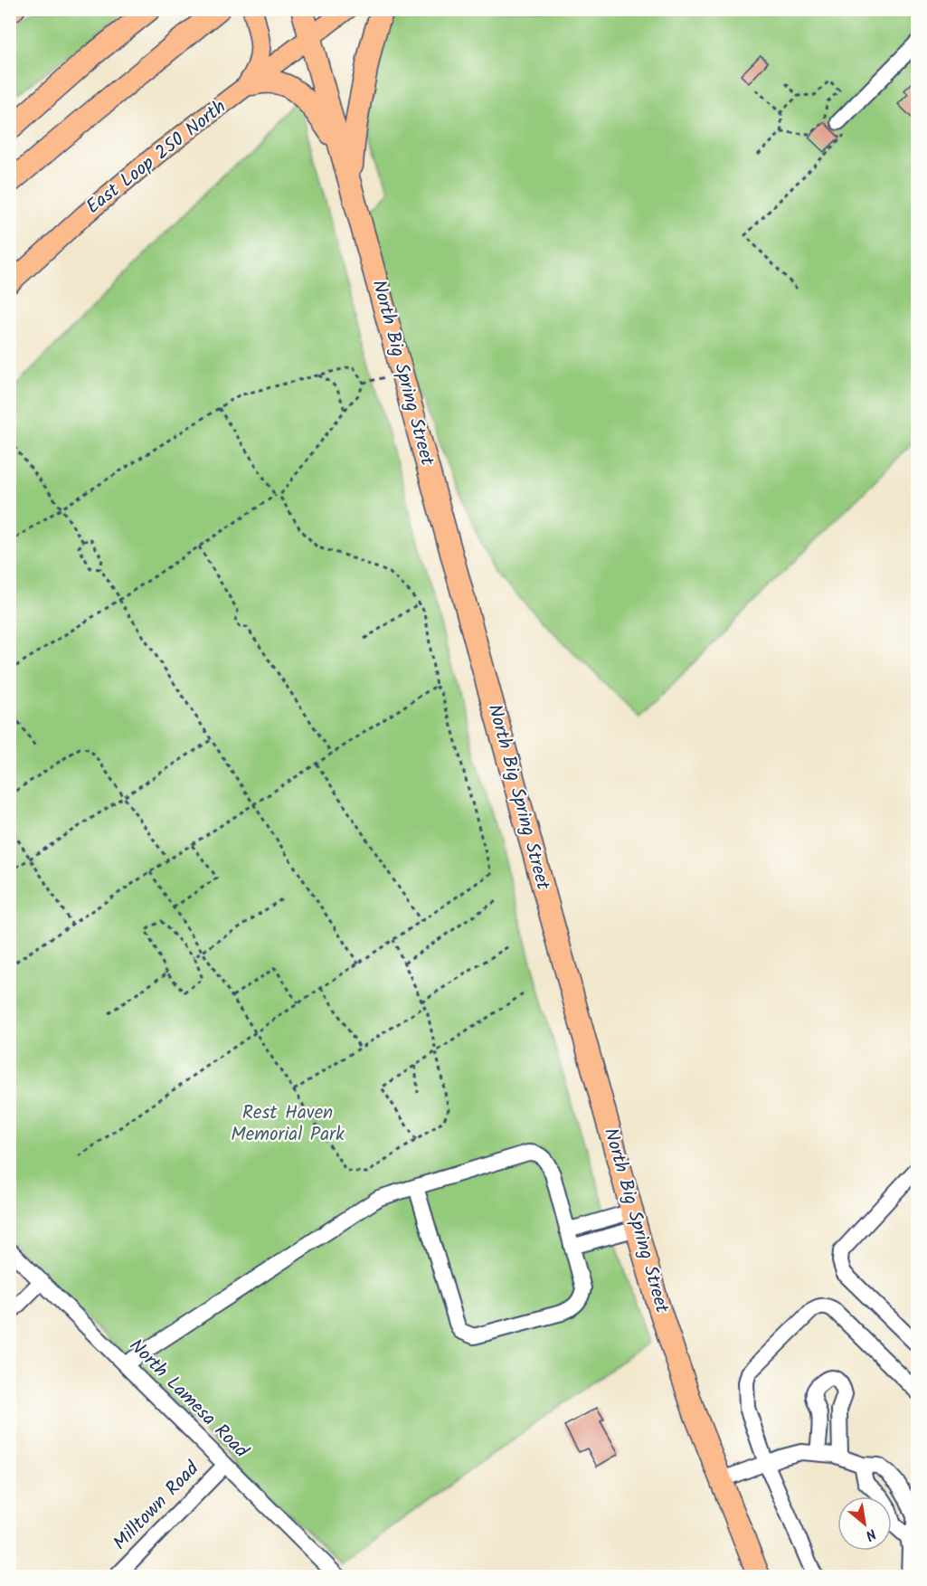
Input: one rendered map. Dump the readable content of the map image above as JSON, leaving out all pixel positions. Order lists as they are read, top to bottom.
{
  "streets": {
    "highway": ["North Big Spring Street"],
    "main road": ["East Loop 250 North"],
    "street": ["North Lamesa Road", "Milltown Road"]
  },
  "crossings": [
    ["East Loop 250 North", "North Big Spring Street"],
    ["North Lamesa Road", "Milltown Road"]
  ],
  "parks": ["Rest Haven Memorial Park"],
  "north": "bottom right"
}
